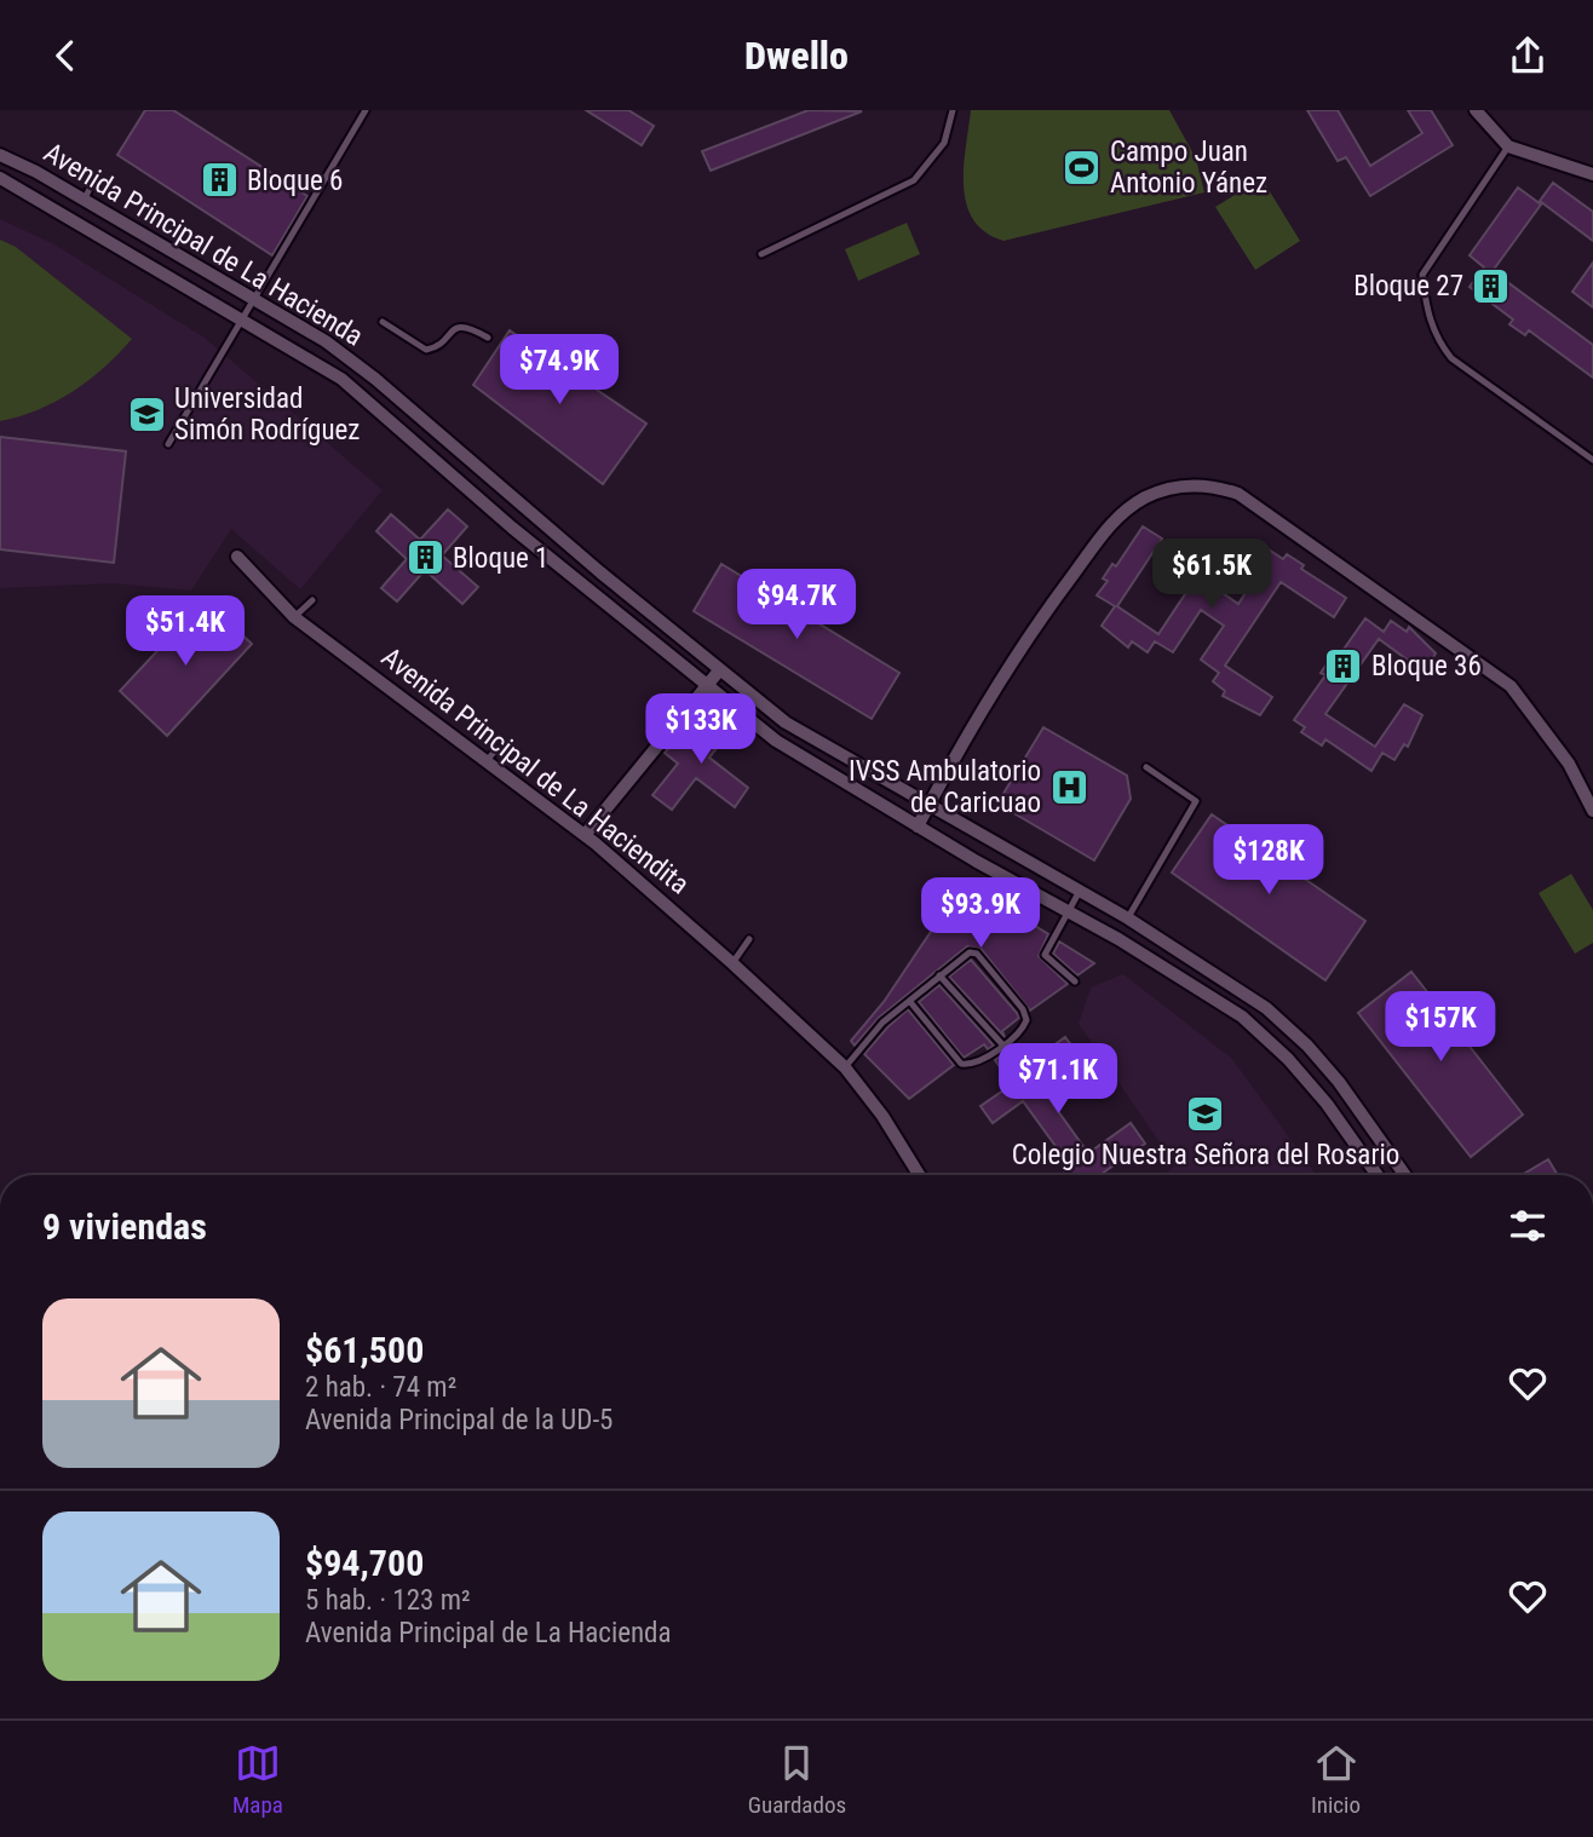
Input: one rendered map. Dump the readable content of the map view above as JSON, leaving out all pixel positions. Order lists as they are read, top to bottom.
{
  "streets": {
    "street": ["Avenida Principal de La Hacienda", "Avenida Principal de La Haciendita"]
  },
  "places": {
    "sports": ["Campo Juan Antonio Yánez"],
    "building": [
      "Bloque 6",
      "Bloque 27",
      "Bloque 1",
      "Bloque 36"
    ],
    "school or university": ["Universidad Simón Rodríguez", "Colegio Nuestra Señora del Rosario"],
    "hospital": ["IVSS Ambulatorio de Caricuao"]
  },
  "page": {
    "header": "Dwello",
    "price": [
      "$74.9K",
      "$61.5K",
      "$94.7K",
      "$51.4K",
      "$133K",
      "$128K",
      "$93.9K",
      "$157K",
      "$71.1K"
    ],
    "heading": "9 viviendas",
    "list": [
      {
        "name": "$61,500",
        "note": "2 hab. · 74 m² · Avenida Principal de la UD-5"
      },
      {
        "name": "$94,700",
        "note": "5 hab. · 123 m² · Avenida Principal de La Hacienda"
      }
    ],
    "tabs": ["Mapa", "Guardados", "Inicio"]
  }
}
